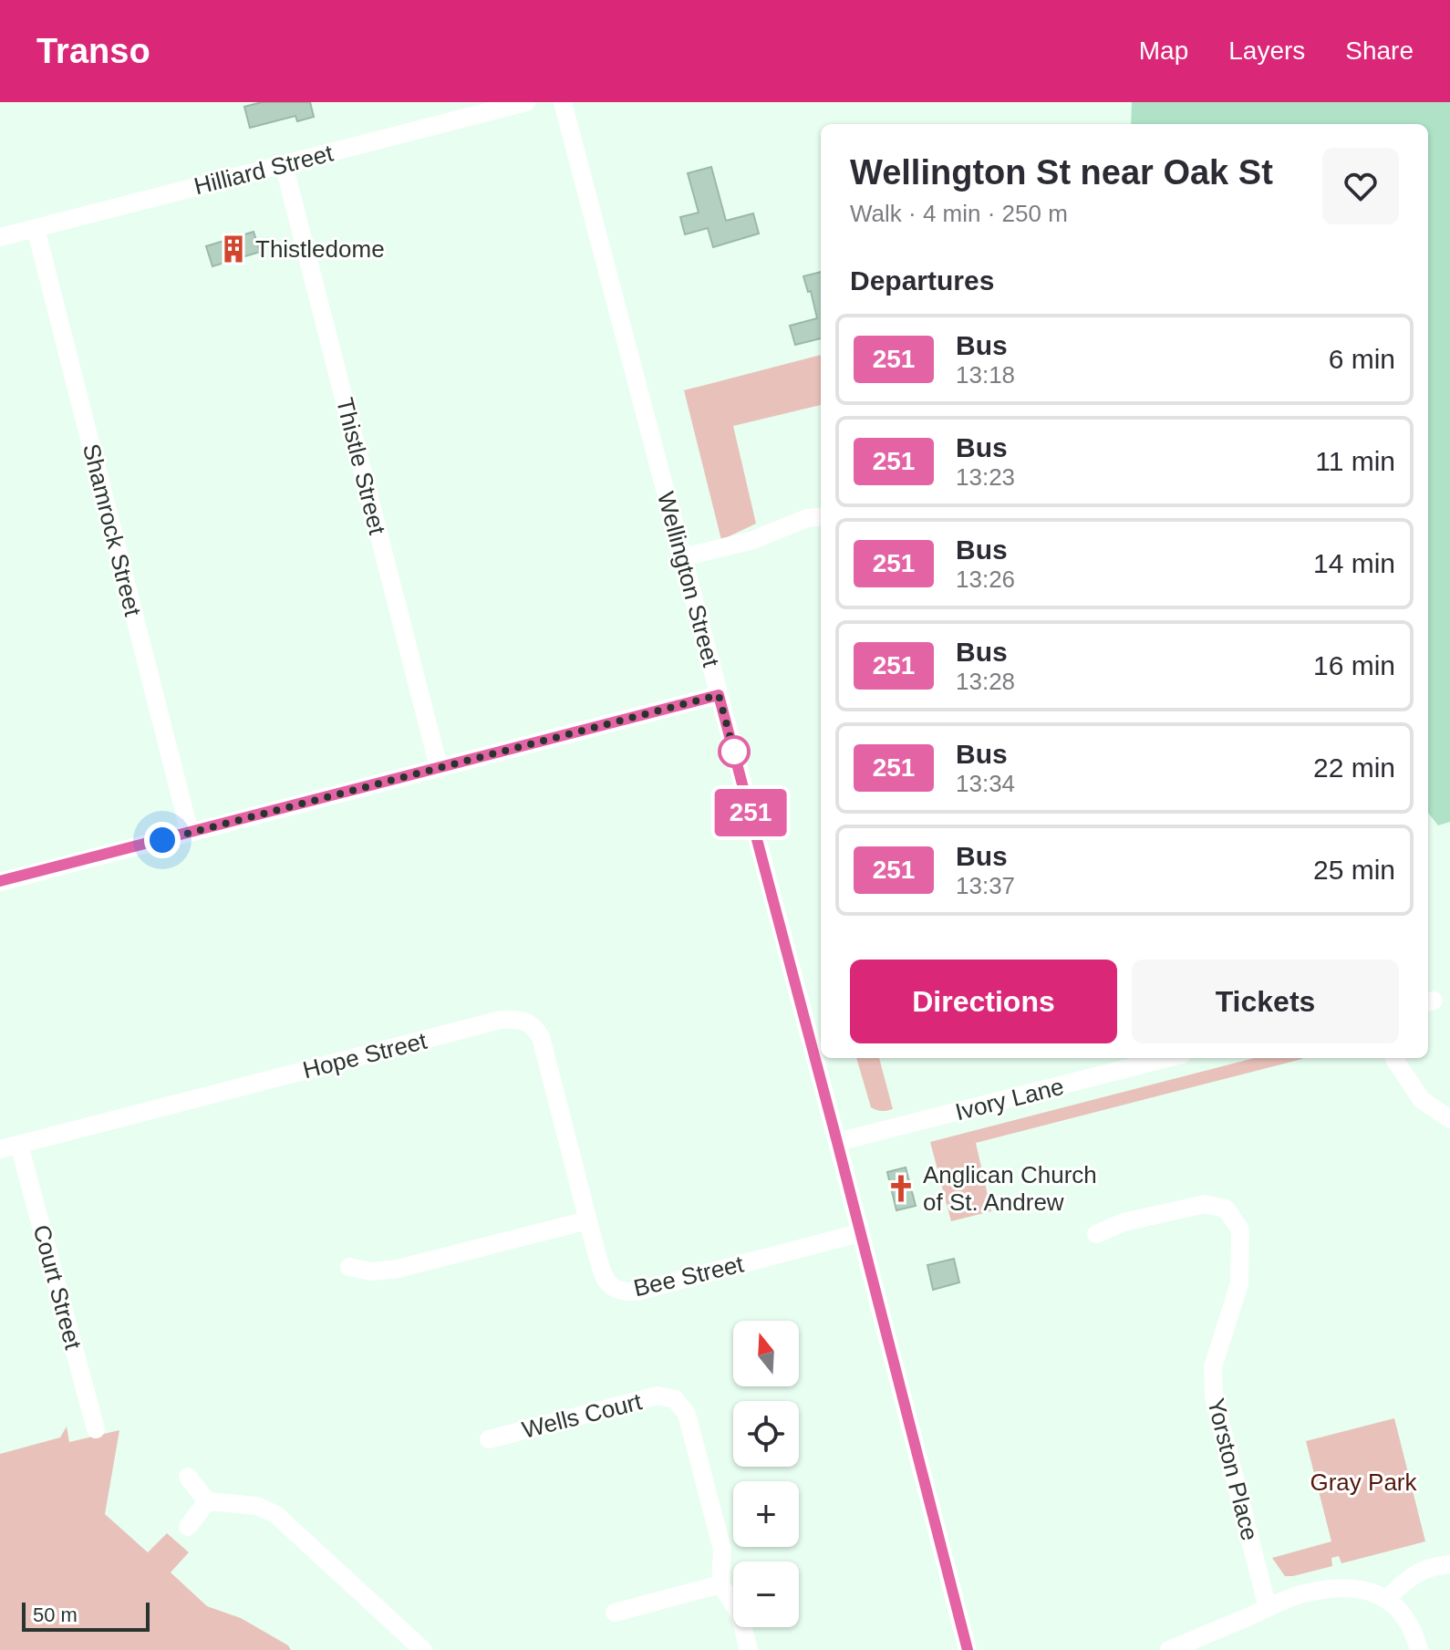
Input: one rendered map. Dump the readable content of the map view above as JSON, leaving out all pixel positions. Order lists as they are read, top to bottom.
{
  "streets": {
    "street": [
      "Hilliard Street",
      "Thistle Street",
      "Shamrock Street",
      "Wellington Street",
      "Hope Street",
      "Ivory Lane",
      "Bee Street",
      "Court Street",
      "Wells Court",
      "Yorston Place"
    ]
  },
  "crossings": [
    ["Hilliard Street", "Thistle Street"],
    ["Hilliard Street", "Shamrock Street"],
    ["Wellington Street", "Ivory Lane"],
    ["Wellington Street", "Bee Street"],
    ["Hope Street", "Bee Street"],
    ["Hope Street", "Court Street"]
  ],
  "parks": ["Gray Park"],
  "places": {
    "building": ["Thistledome"],
    "church": ["Anglican Church of St. Andrew"]
  },
  "lines": ["bus line 251"],
  "scale_bar": "50 m",
  "north": "top",
  "page": {
    "header": "Transo",
    "nav": ["Map", "Layers", "Share"],
    "on_map": "251",
    "heading": [
      ["Wellington St near Oak St", "Walk · 4 min · 250 m"],
      "Departures"
    ],
    "list": [
      {
        "mark": "251",
        "name": "Bus",
        "note": "13:18",
        "value": "6 min"
      },
      {
        "mark": "251",
        "name": "Bus",
        "note": "13:23",
        "value": "11 min"
      },
      {
        "mark": "251",
        "name": "Bus",
        "note": "13:26",
        "value": "14 min"
      },
      {
        "mark": "251",
        "name": "Bus",
        "note": "13:28",
        "value": "16 min"
      },
      {
        "mark": "251",
        "name": "Bus",
        "note": "13:34",
        "value": "22 min"
      },
      {
        "mark": "251",
        "name": "Bus",
        "note": "13:37",
        "value": "25 min"
      }
    ],
    "buttons": ["Directions", "Tickets"],
    "map_buttons": ["+", "−"],
    "scale": "50 m"
  }
}
